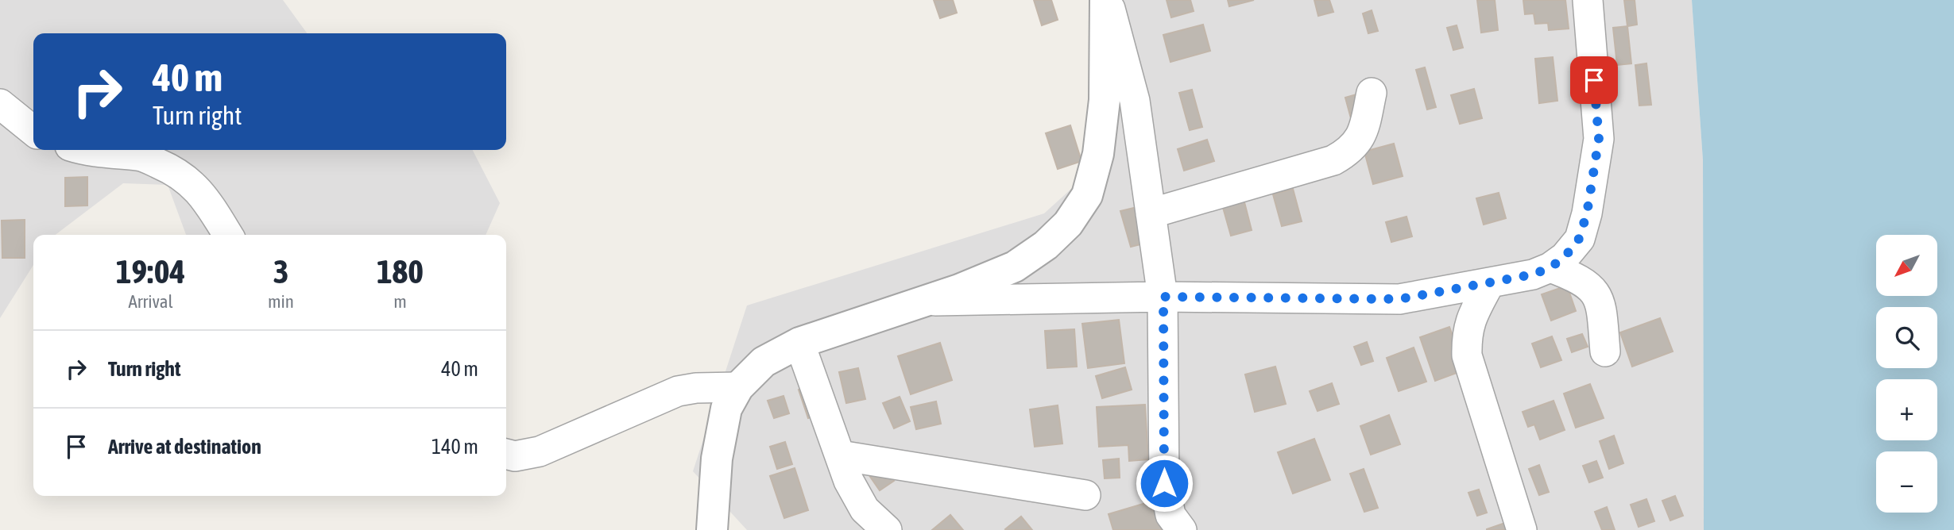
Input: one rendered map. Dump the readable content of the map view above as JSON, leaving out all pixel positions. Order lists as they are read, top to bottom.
{
  "north": "bottom left",
  "page": {
    "turn": ["40 m", "Turn right"],
    "map_buttons": ["+", "−"],
    "eta": [
      "19:04",
      "Arrival",
      "3",
      "min",
      "180",
      "m"
    ],
    "list": [
      {
        "name": "Turn right",
        "value": "40 m"
      },
      {
        "name": "Arrive at destination",
        "value": "140 m"
      }
    ]
  }
}
